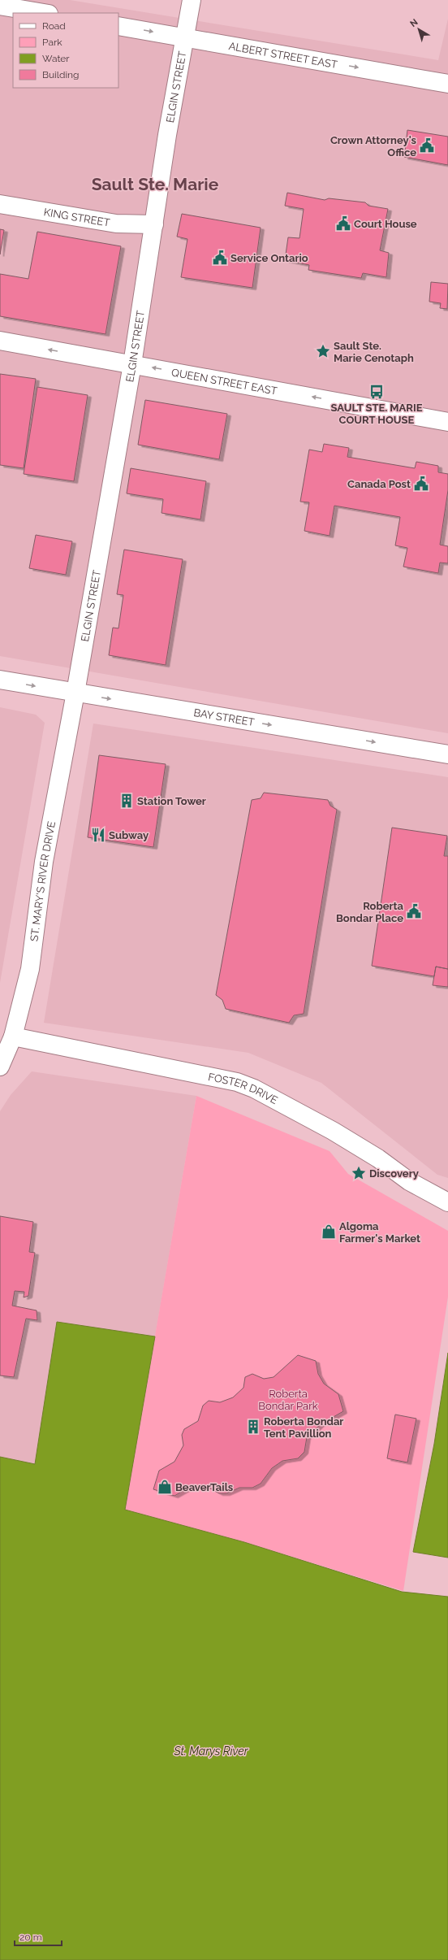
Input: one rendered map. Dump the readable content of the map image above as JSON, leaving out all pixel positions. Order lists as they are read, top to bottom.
{
  "streets": {
    "street": [
      "ALBERT STREET EAST",
      "ELGIN STREET",
      "KING STREET",
      "QUEEN STREET EAST",
      "BAY STREET",
      "ST. MARY'S RIVER DRIVE",
      "FOSTER DRIVE"
    ]
  },
  "crossings": [
    ["ALBERT STREET EAST", "ELGIN STREET"],
    ["ELGIN STREET", "KING STREET"],
    ["ELGIN STREET", "QUEEN STREET EAST"],
    ["ELGIN STREET", "BAY STREET"],
    ["ELGIN STREET", "ST. MARY'S RIVER DRIVE"],
    ["BAY STREET", "ST. MARY'S RIVER DRIVE"],
    ["ST. MARY'S RIVER DRIVE", "FOSTER DRIVE"]
  ],
  "one_way": ["ALBERT STREET EAST", "QUEEN STREET EAST", "BAY STREET"],
  "districts": ["Sault Ste. Marie"],
  "water": ["St. Marys River"],
  "parks": ["Roberta Bondar Park"],
  "places": {
    "public building": [
      "Crown Attorney's Office",
      "Court House",
      "Service Ontario",
      "Canada Post",
      "Roberta Bondar Place"
    ],
    "place": ["Sault Ste. Marie Cenotaph", "Discovery"],
    "bus stop": ["SAULT STE. MARIE COURT HOUSE"],
    "building": ["Station Tower", "Roberta Bondar Tent Pavillion"],
    "restaurant": ["Subway"],
    "shop": ["Algoma Farmer's Market", "BeaverTails"]
  },
  "legend": [
    "Road",
    "Park",
    "Water",
    "Building"
  ],
  "scale_bar": "20 m",
  "north": "top left"
}
